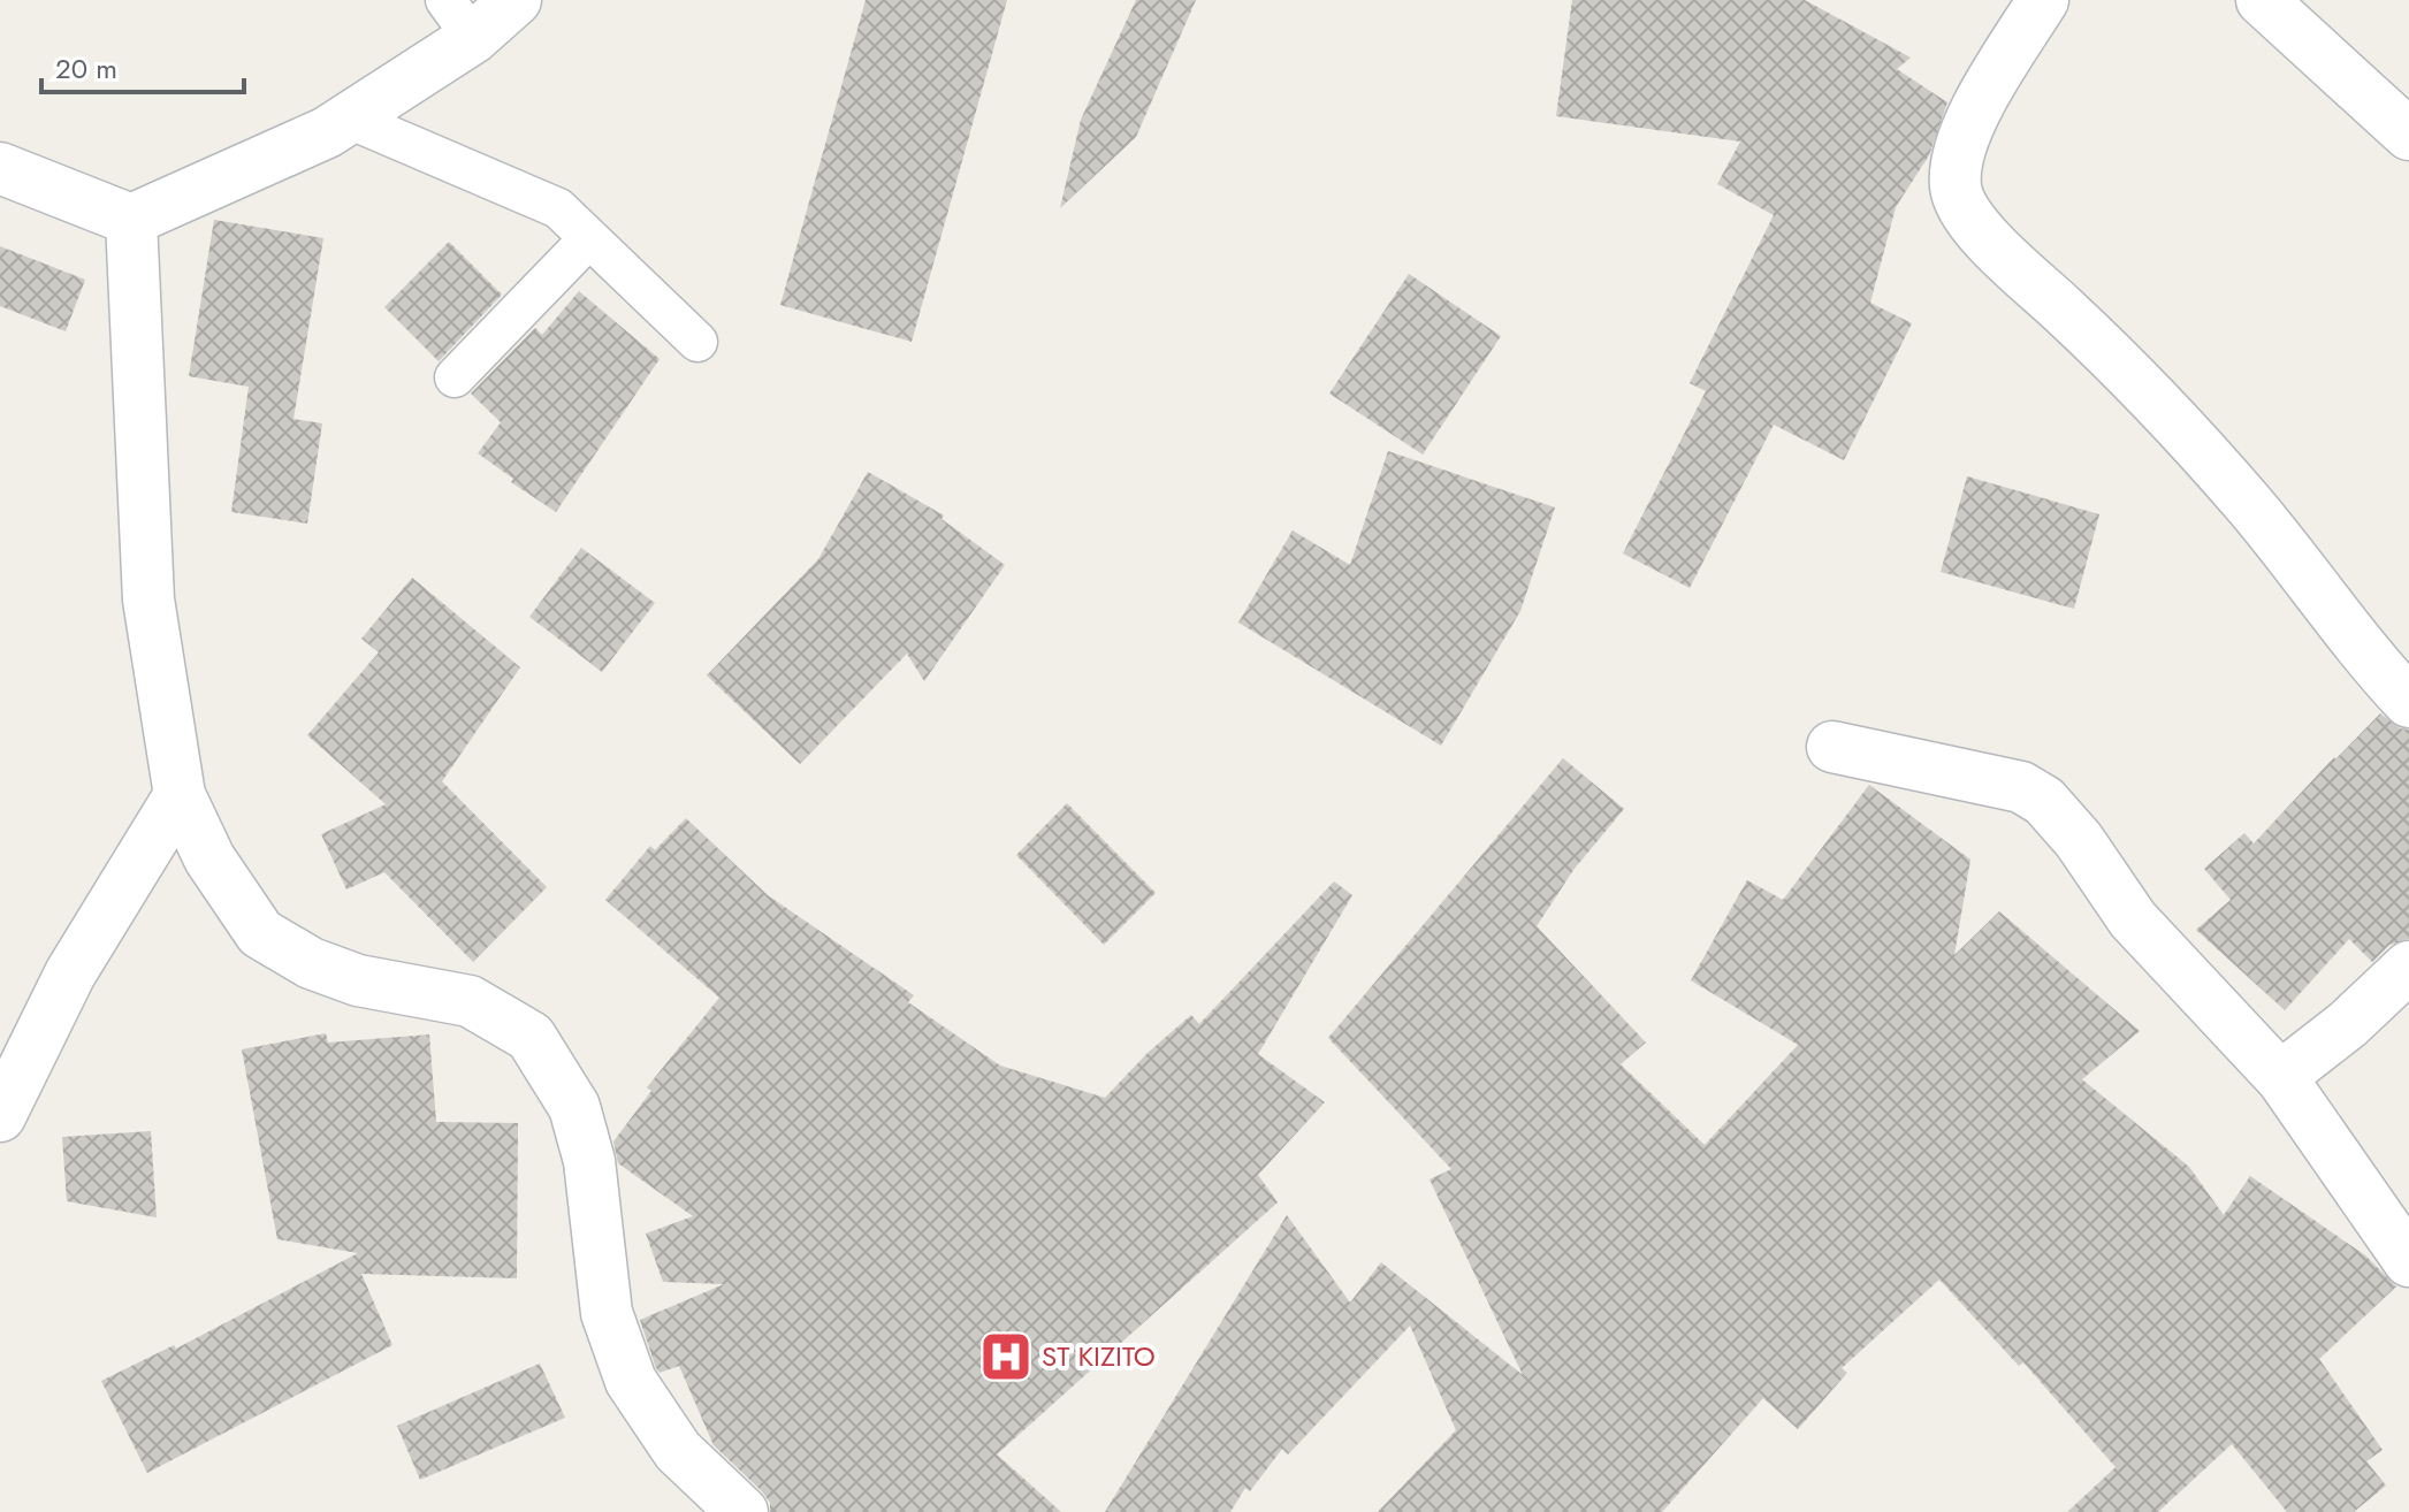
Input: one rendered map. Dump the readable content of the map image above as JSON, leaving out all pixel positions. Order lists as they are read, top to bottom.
{
  "places": {
    "hospital": ["ST KIZITO"]
  },
  "scale_bar": "20 m"
}
